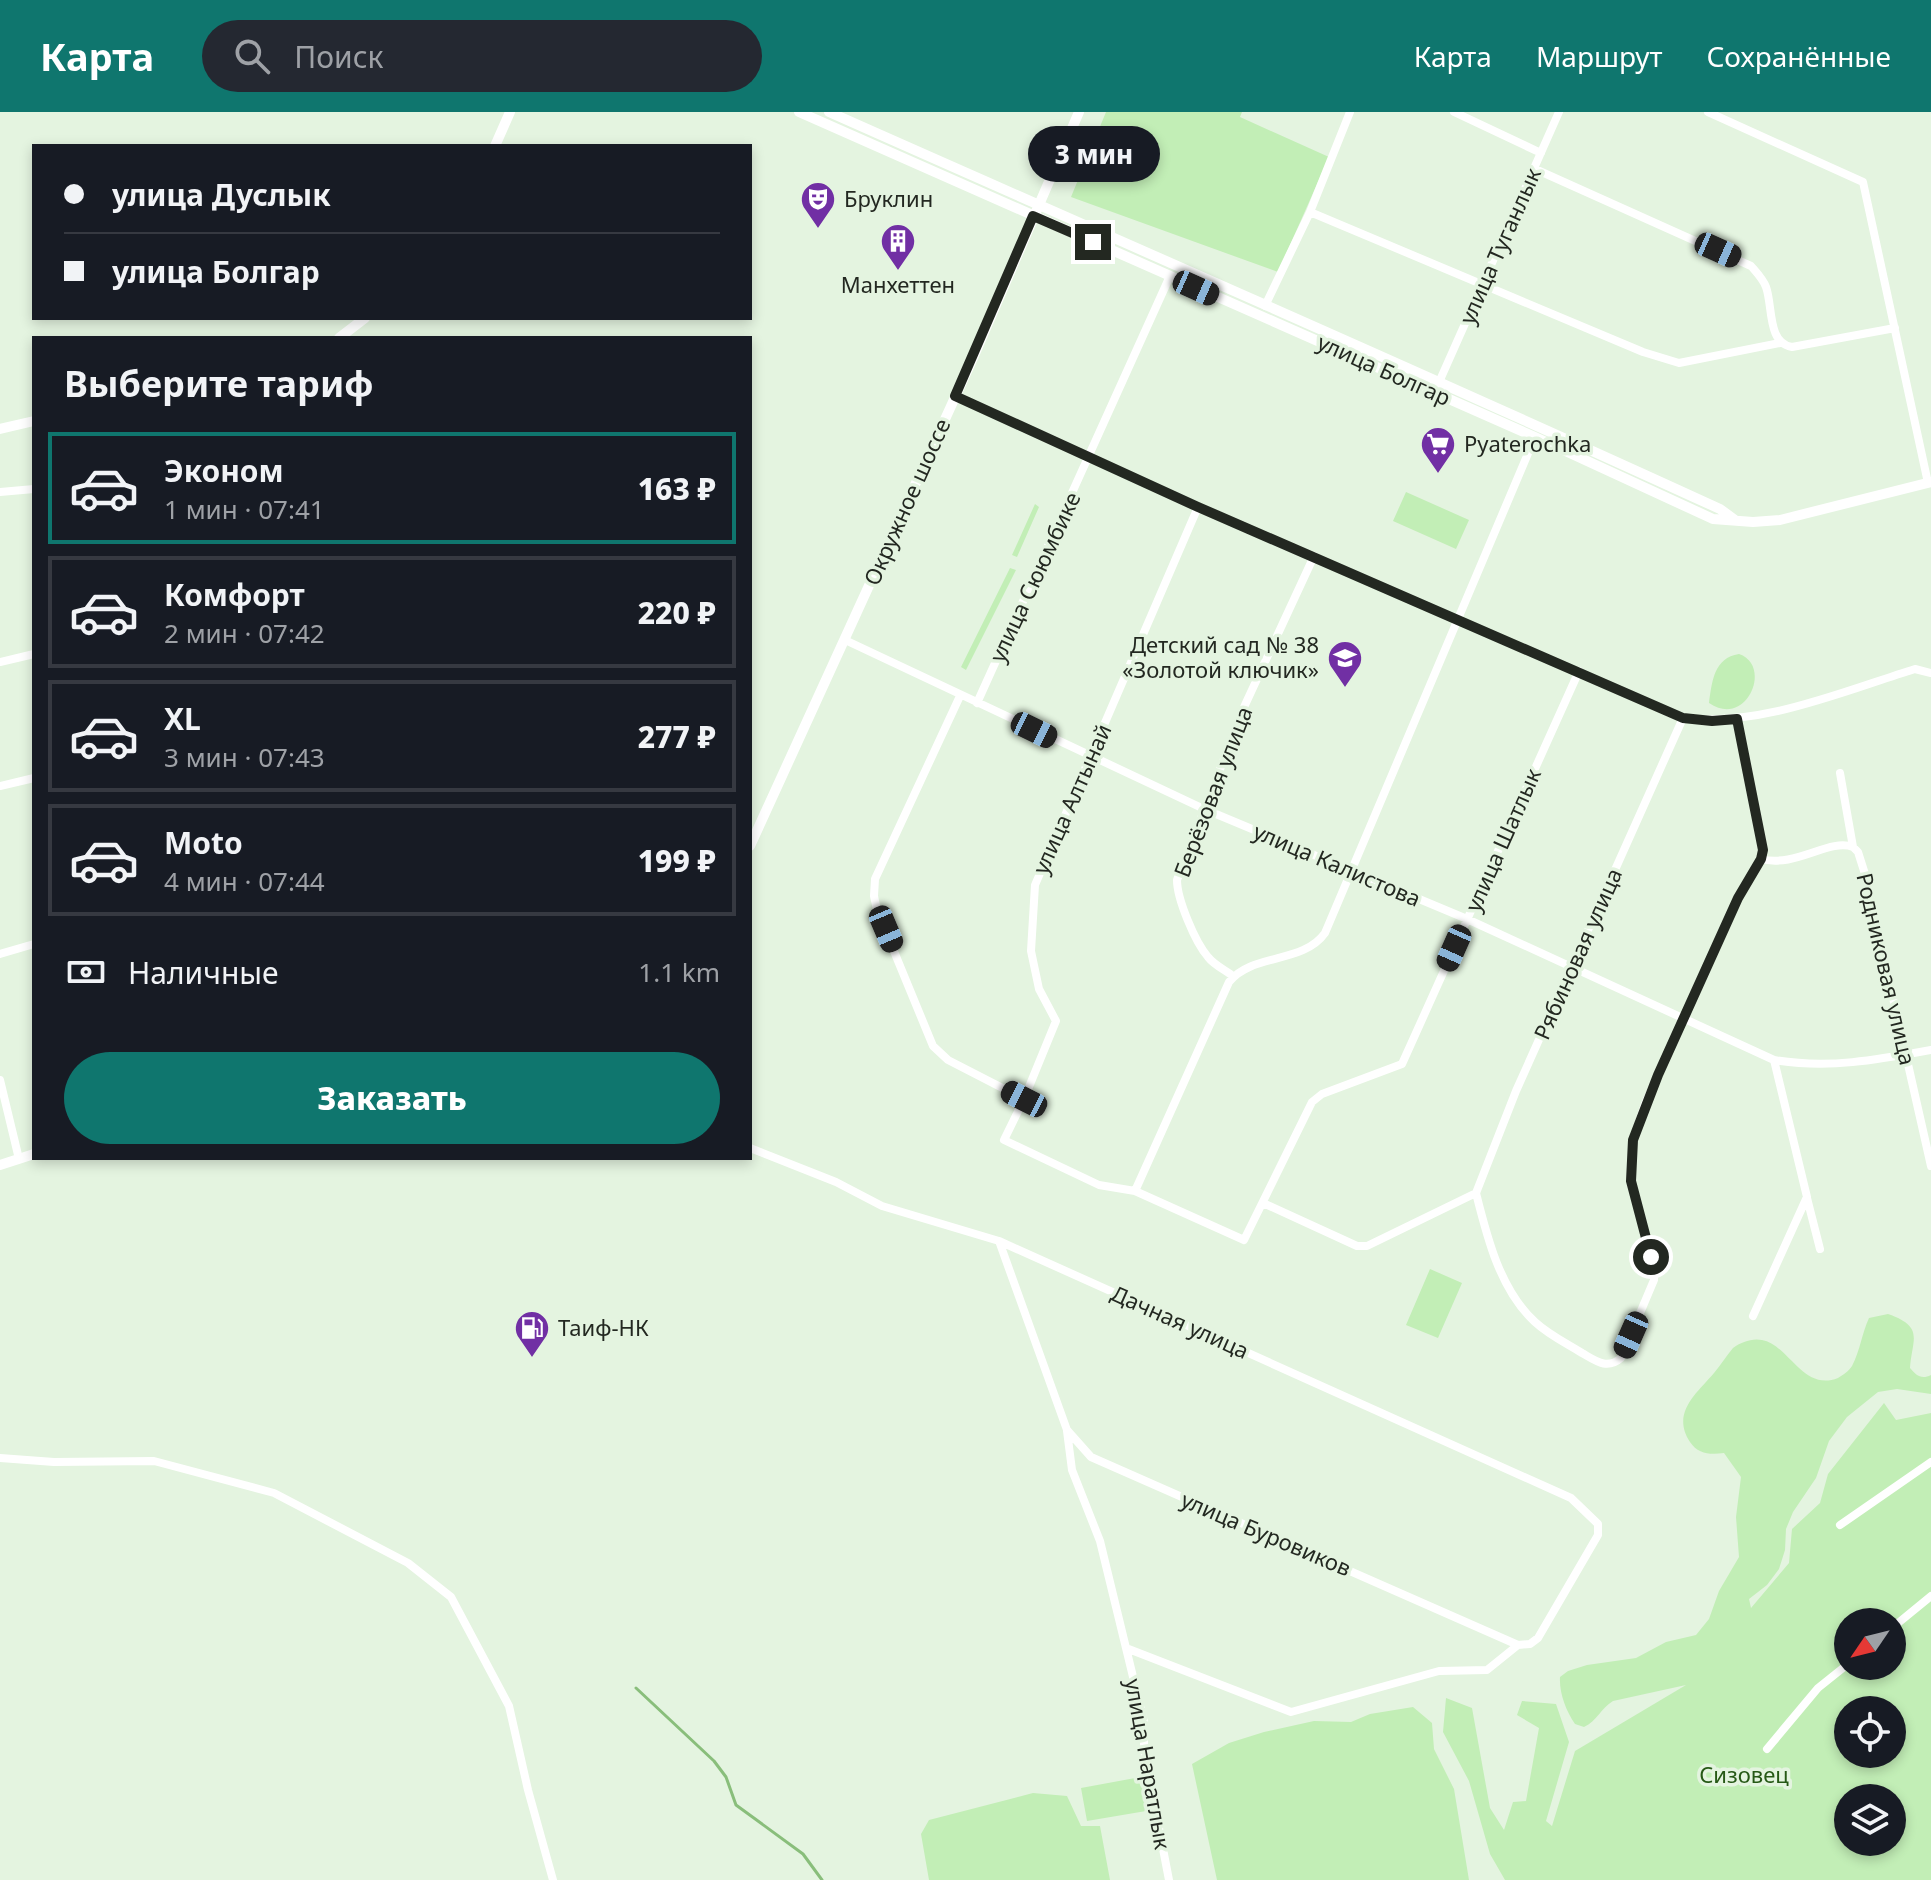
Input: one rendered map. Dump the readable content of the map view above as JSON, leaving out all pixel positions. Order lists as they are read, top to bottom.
{
  "streets": {
    "street": [
      "улица Туганлык",
      "улица Болгар",
      "Окружное шоссе",
      "улица Сююмбике",
      "Берёзовая улица",
      "улица Алтынай",
      "улица Шатлык",
      "улица Калистова",
      "Рябиновая улица",
      "Родниковая улица",
      "Дачная улица",
      "улица Буровиков",
      "улица Наратлык"
    ]
  },
  "crossings": [
    ["улица Туганлык", "улица Болгар"],
    ["улица Болгар", "Окружное шоссе"],
    ["улица Болгар", "улица Сююмбике"],
    ["Окружное шоссе", "улица Калистова"],
    ["улица Сююмбике", "улица Калистова"],
    ["Берёзовая улица", "улица Калистова"],
    ["улица Алтынай", "улица Шатлык"],
    ["улица Алтынай", "улица Калистова"],
    ["улица Шатлык", "улица Калистова"],
    ["улица Калистова", "Рябиновая улица"],
    ["улица Калистова", "Родниковая улица"],
    ["Дачная улица", "улица Буровиков"],
    ["Дачная улица", "улица Наратлык"],
    ["улица Буровиков", "улица Наратлык"]
  ],
  "parks": ["Сизовец"],
  "places": {
    "theatre": ["Бруклин"],
    "building": ["Манхеттен"],
    "supermarket": ["Pyaterochka"],
    "school or university": ["Детский сад № 38 «Золотой ключик»"],
    "fuel station": ["Таиф-НК"]
  },
  "north": "bottom left",
  "page": {
    "header": "Карта",
    "search": "Поиск",
    "nav": ["Карта", "Маршрут", "Сохранённые"],
    "bubble": "3 мин",
    "banner": ["улица Дуслык", "улица Болгар"],
    "heading": "Выберите тариф",
    "list": [
      {
        "name": "Эконом",
        "note": "1 мин · 07:41",
        "value": "163 ₽"
      },
      {
        "name": "Комфорт",
        "note": "2 мин · 07:42",
        "value": "220 ₽"
      },
      {
        "name": "XL",
        "note": "3 мин · 07:43",
        "value": "277 ₽"
      },
      {
        "name": "Moto",
        "note": "4 мин · 07:44",
        "value": "199 ₽"
      }
    ],
    "pay": ["Наличные", "1.1 km"],
    "buttons": "Заказать"
  }
}
